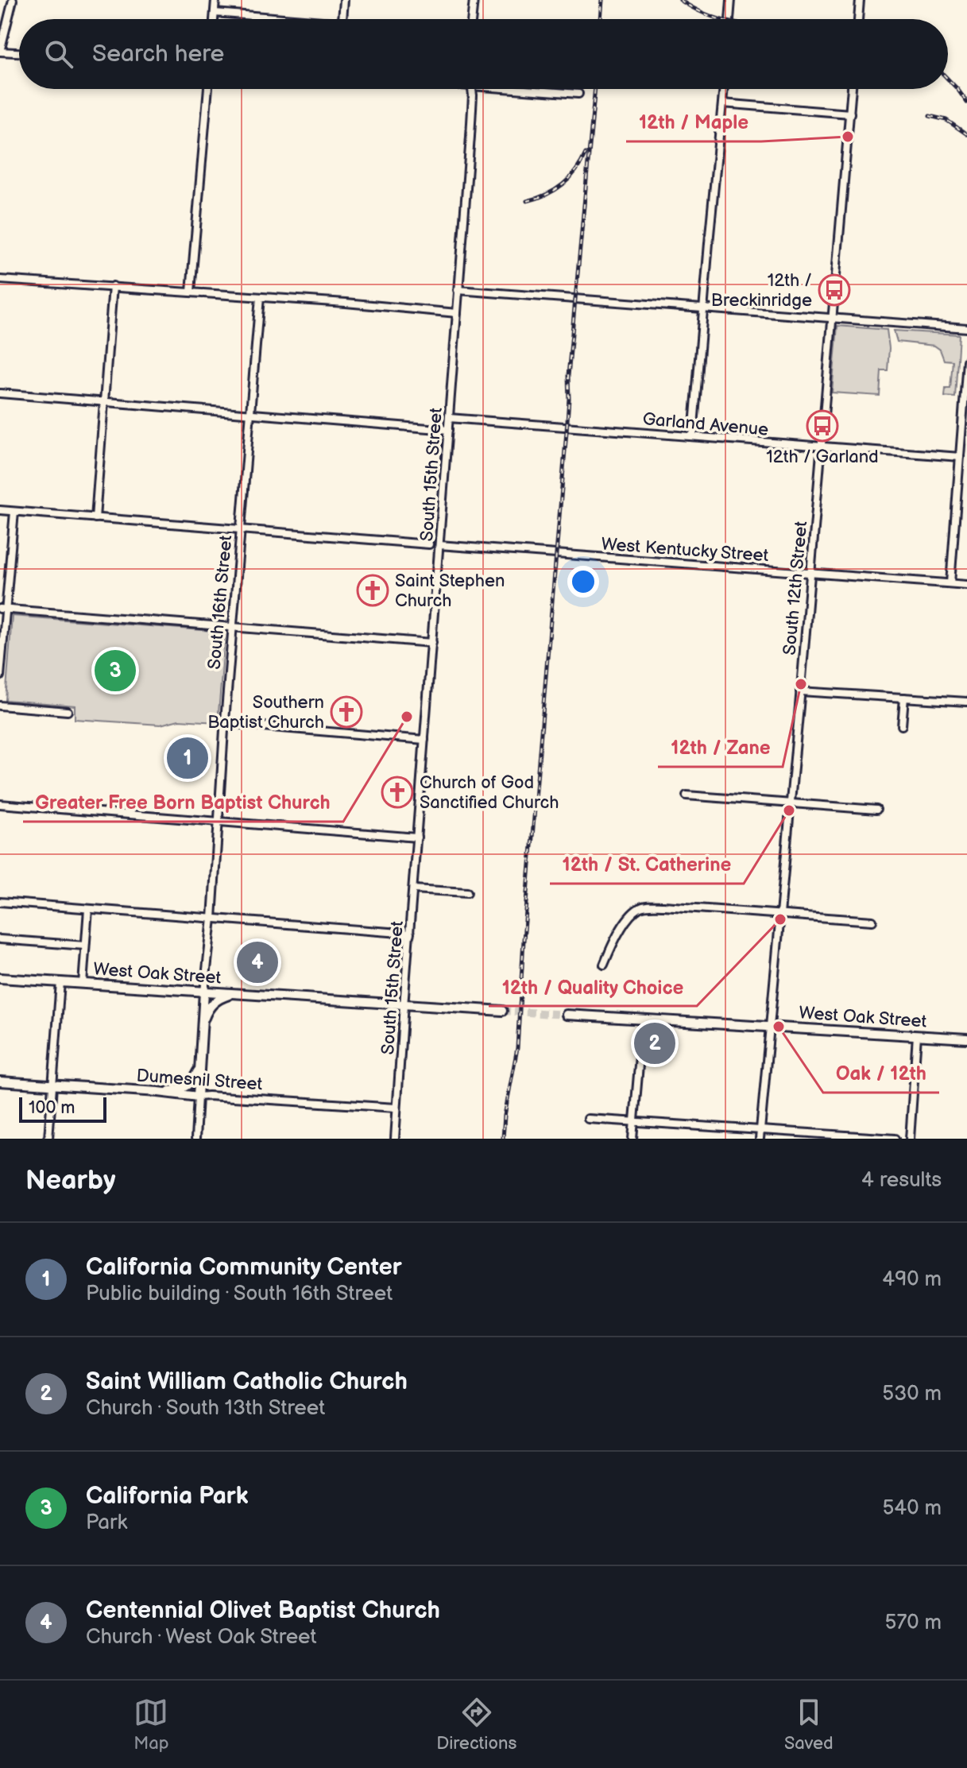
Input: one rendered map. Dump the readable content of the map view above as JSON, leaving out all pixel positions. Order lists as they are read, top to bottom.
{
  "streets": {
    "main road": ["South 16th Street", "West Oak Street", "Dumesnil Street"],
    "street": [
      "Garland Avenue",
      "South 15th Street",
      "West Kentucky Street",
      "South 12th Street"
    ]
  },
  "crossings": [
    ["Garland Avenue", "South 15th Street"],
    ["Garland Avenue", "South 12th Street"],
    ["South 15th Street", "West Kentucky Street"],
    ["South 15th Street", "West Oak Street"],
    ["South 15th Street", "Dumesnil Street"],
    ["West Kentucky Street", "South 12th Street"],
    ["South 12th Street", "West Oak Street"],
    ["South 16th Street", "West Oak Street"],
    ["South 16th Street", "Dumesnil Street"]
  ],
  "places": {
    "other": [
      "12th / Maple",
      "12th / Zane",
      "Greater Free Born Baptist Church",
      "12th / St. Catherine",
      "12th / Quality Choice",
      "Oak / 12th"
    ],
    "bus stop": ["12th / Breckinridge", "12th / Garland"],
    "church": ["Saint Stephen Church", "Southern Baptist Church", "Church of God Sanctified Church"]
  },
  "scale_bar": "100 m",
  "page": {
    "search": "Search here",
    "pins": [
      "3",
      "1",
      "4",
      "2"
    ],
    "scale": "100 m",
    "heading": ["Nearby", "4 results"],
    "list": [
      {
        "mark": "1",
        "name": "California Community Center",
        "note": "Public building · South 16th Street",
        "value": "490 m"
      },
      {
        "mark": "2",
        "name": "Saint William Catholic Church",
        "note": "Church · South 13th Street",
        "value": "530 m"
      },
      {
        "mark": "3",
        "name": "California Park",
        "note": "Park",
        "value": "540 m"
      },
      {
        "mark": "4",
        "name": "Centennial Olivet Baptist Church",
        "note": "Church · West Oak Street",
        "value": "570 m"
      }
    ],
    "nav": ["Map", "Directions", "Saved"]
  }
}
